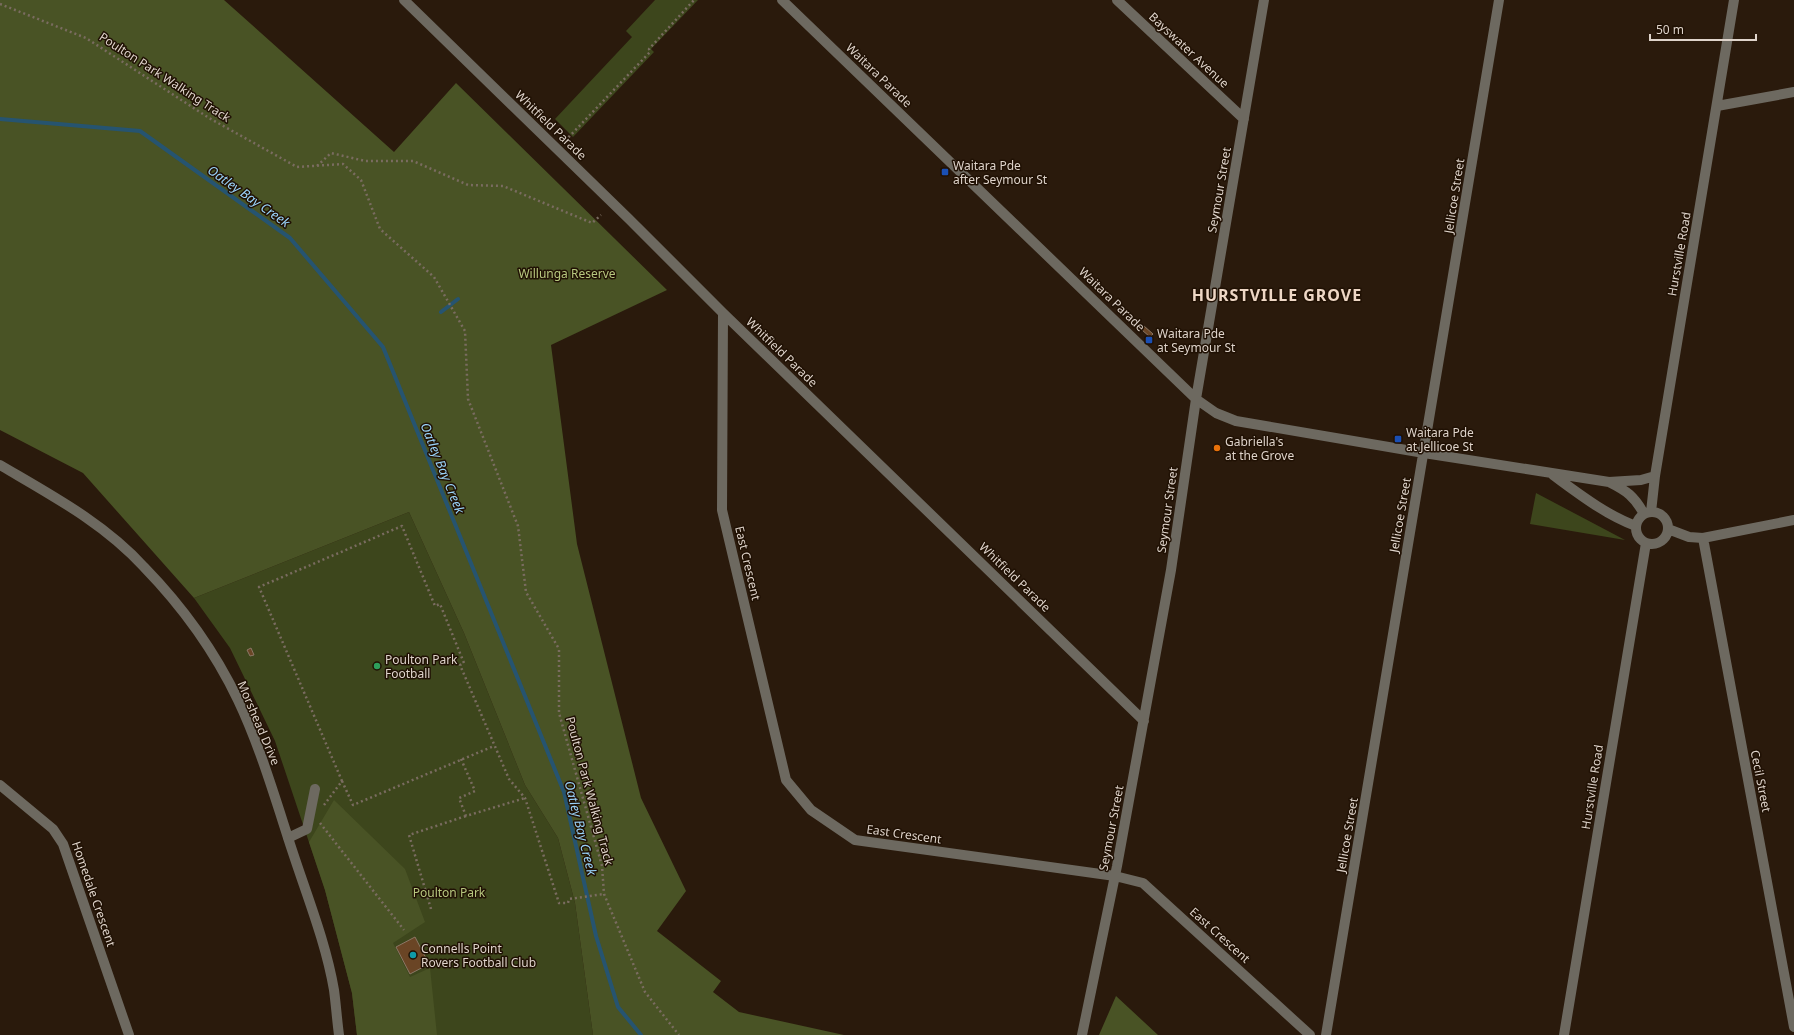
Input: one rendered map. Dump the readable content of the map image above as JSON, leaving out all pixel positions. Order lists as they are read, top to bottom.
{
  "streets": {
    "street": [
      "Bayswater Avenue",
      "Waitara Parade",
      "Whitfield Parade",
      "Seymour Street",
      "Jellicoe Street",
      "Hurstville Road",
      "East Crescent",
      "Morshead Drive",
      "Cecil Street",
      "Homedale Crescent"
    ],
    "path": ["Poulton Park Walking Track"]
  },
  "crossings": [
    ["Bayswater Avenue", "Seymour Street"],
    ["Waitara Parade", "Seymour Street"],
    ["Waitara Parade", "Jellicoe Street"],
    ["Waitara Parade", "Hurstville Road"],
    ["Whitfield Parade", "Seymour Street"],
    ["Whitfield Parade", "East Crescent"],
    ["Seymour Street", "East Crescent"]
  ],
  "districts": ["HURSTVILLE GROVE"],
  "water": ["Oatley Bay Creek"],
  "parks": ["Willunga Reserve", "Poulton Park"],
  "places": {
    "transit": ["Waitara Pde after Seymour St", "Waitara Pde at Seymour St", "Waitara Pde at Jellicoe St"],
    "other": ["Gabriella's at the Grove", "Poulton Park Football", "Connells Point Rovers Football Club"]
  },
  "scale_bar": "50 m"
}
